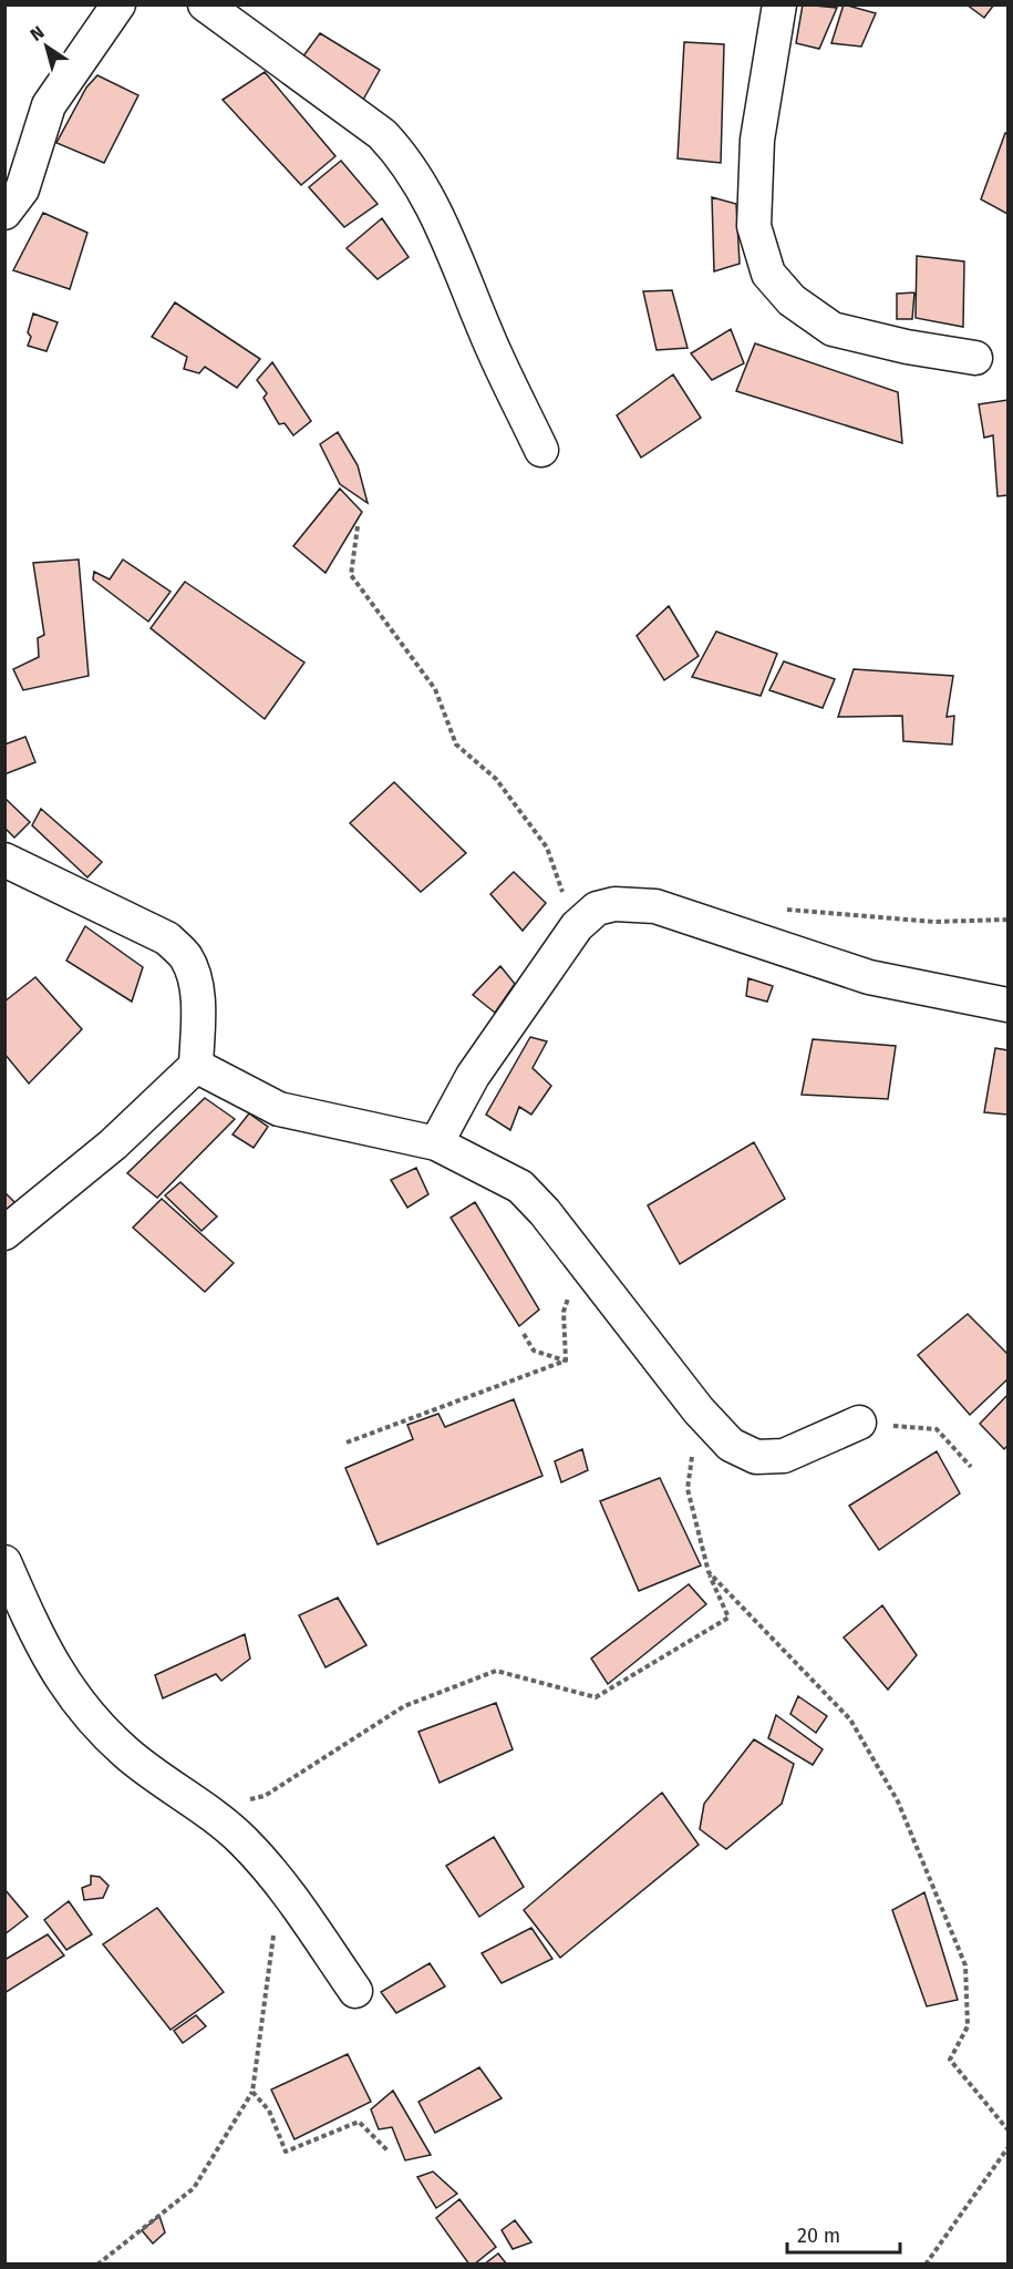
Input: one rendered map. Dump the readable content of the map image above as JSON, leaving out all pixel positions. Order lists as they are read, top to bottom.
{
  "scale_bar": "20 m",
  "north": "top left"
}
